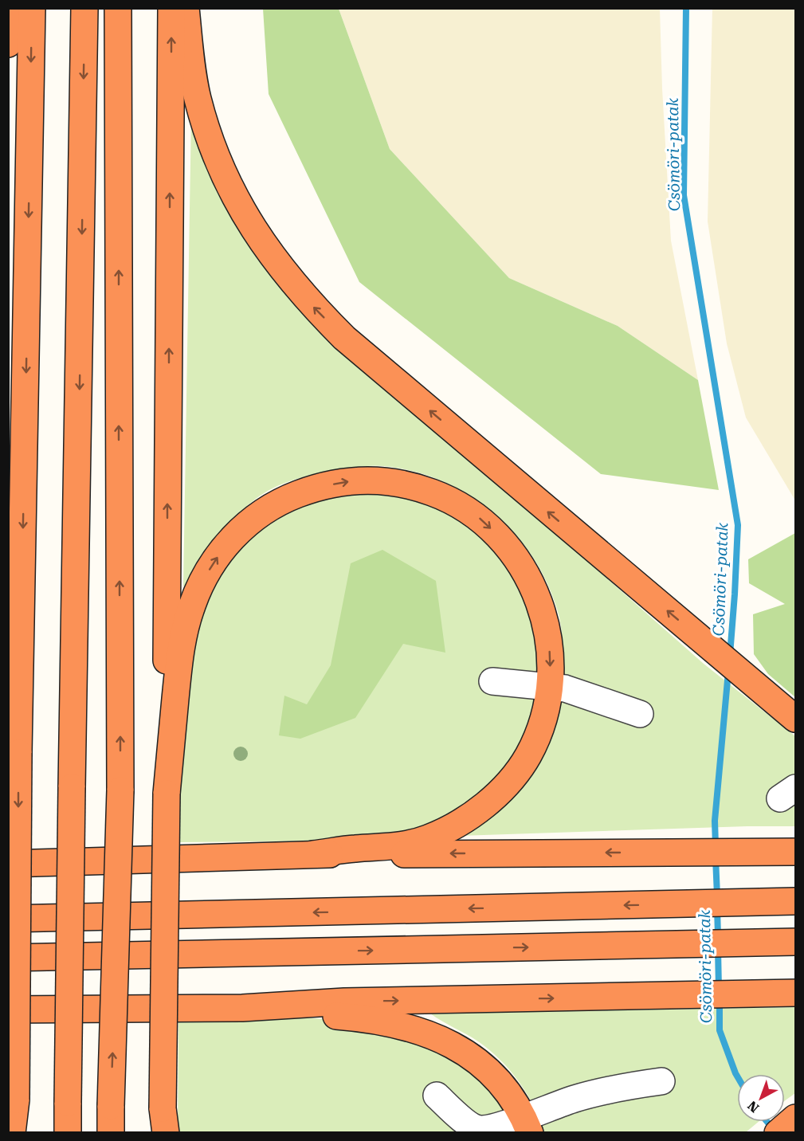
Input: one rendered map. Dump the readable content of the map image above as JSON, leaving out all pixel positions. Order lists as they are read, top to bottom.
{
  "water": ["Csömöri-patak"],
  "north": "bottom left"
}
